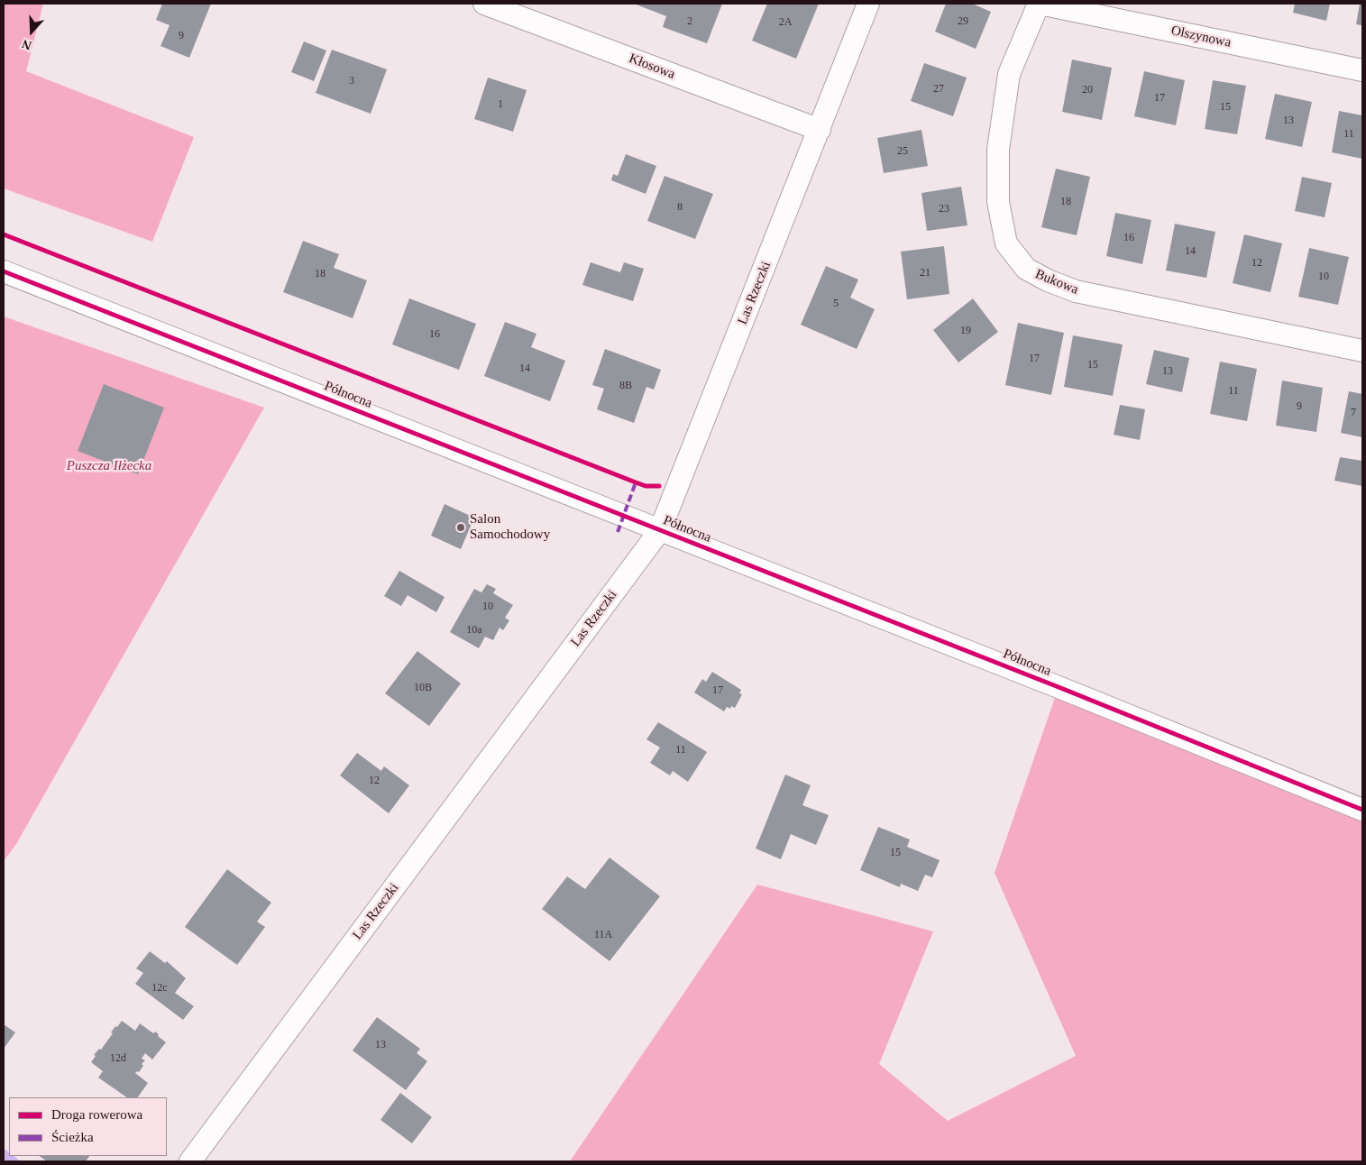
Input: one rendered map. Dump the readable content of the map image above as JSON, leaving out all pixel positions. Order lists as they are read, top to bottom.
{
  "streets": {
    "street": [
      "Olszynowa",
      "Kłosowa",
      "Bukowa",
      "Las Rzeczki",
      "Północna"
    ]
  },
  "crossings": [
    ["Olszynowa", "Bukowa"],
    ["Kłosowa", "Las Rzeczki"],
    ["Las Rzeczki", "Północna"]
  ],
  "parks": ["Puszcza Iłżecka"],
  "places": ["Salon Samochodowy"],
  "house_numbers": [
    "2",
    "29",
    "2A",
    "9",
    "3",
    "27",
    "20",
    "17",
    "1",
    "15",
    "13",
    "11",
    "25",
    "18",
    "8",
    "23",
    "16",
    "14",
    "12",
    "21",
    "18",
    "10",
    "5",
    "19",
    "16",
    "17",
    "15",
    "14",
    "13",
    "8B",
    "11",
    "9",
    "7",
    "10",
    "10a",
    "10B",
    "17",
    "11",
    "12",
    "15",
    "11A",
    "12c",
    "13",
    "12d"
  ],
  "legend": ["Droga rowerowa", "Ścieżka"],
  "north": "bottom"
}
